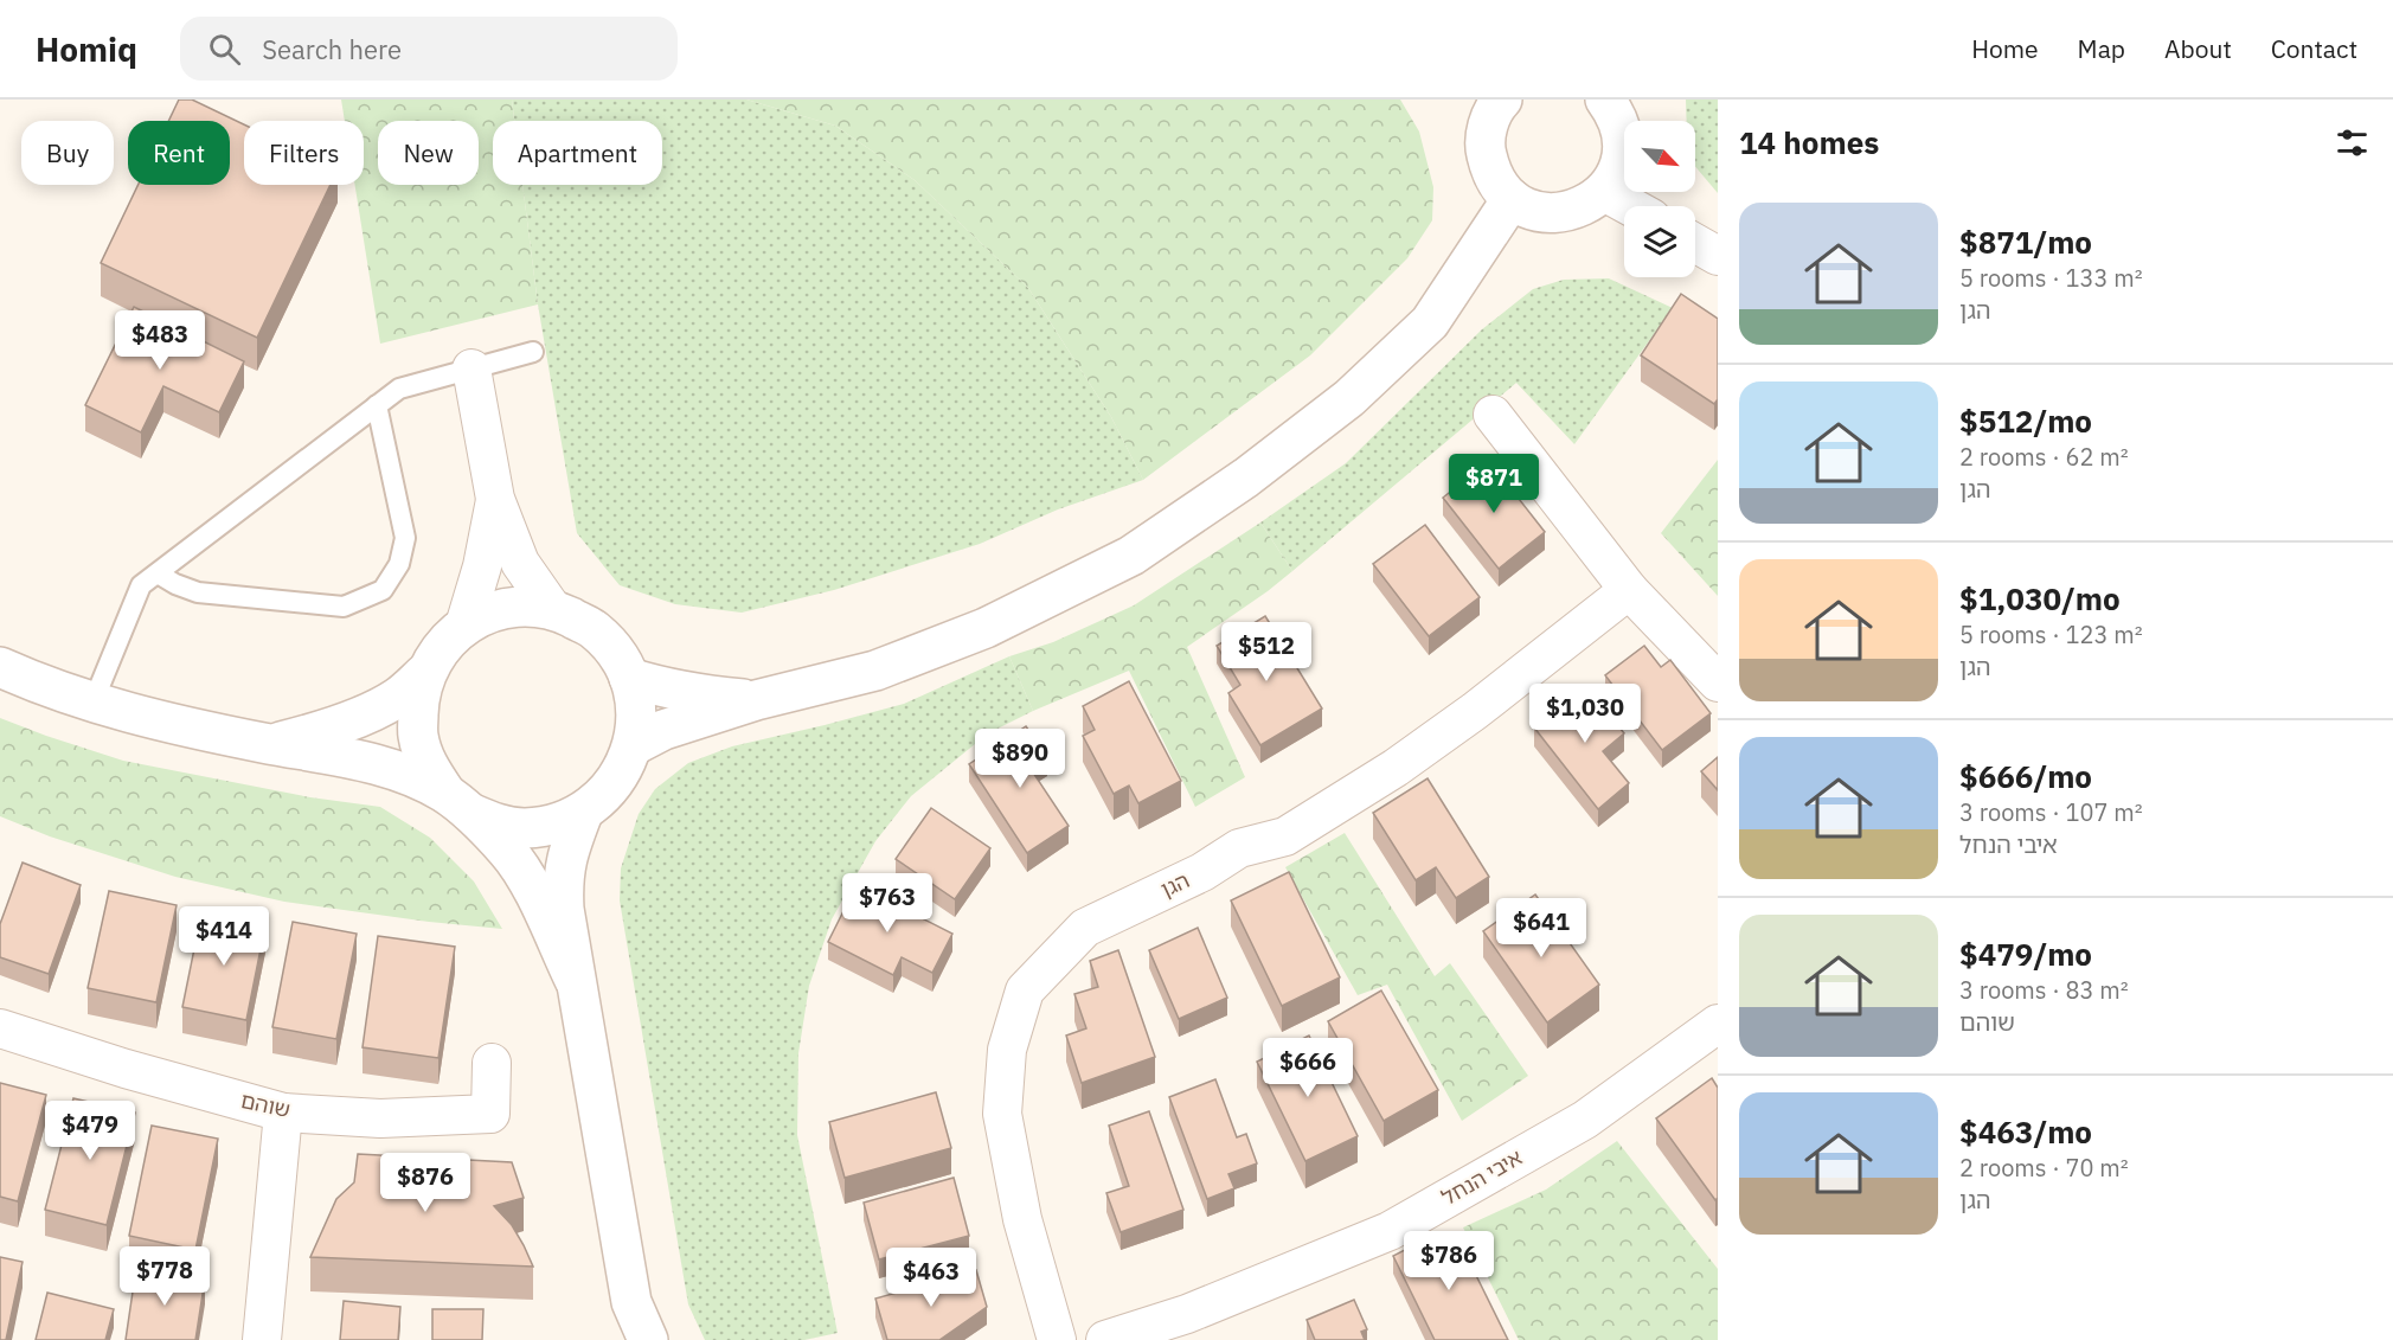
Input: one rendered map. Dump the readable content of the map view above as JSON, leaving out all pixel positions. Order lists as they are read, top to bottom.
{
  "streets": {
    "street": ["הגן", "שוהם", "איבי הנחל"]
  },
  "north": "bottom right",
  "page": {
    "header": "Homiq",
    "search": "Search here",
    "nav": [
      "Home",
      "Map",
      "About",
      "Contact"
    ],
    "heading": "14 homes",
    "chip": [
      "Buy",
      "Rent",
      "Filters",
      "New",
      "Apartment"
    ],
    "list": [
      {
        "name": "$871/mo",
        "note": "5 rooms · 133 m² · הגן"
      },
      {
        "name": "$512/mo",
        "note": "2 rooms · 62 m² · הגן"
      },
      {
        "name": "$1,030/mo",
        "note": "5 rooms · 123 m² · הגן"
      },
      {
        "name": "$666/mo",
        "note": "3 rooms · 107 m² · איבי הנחל"
      },
      {
        "name": "$479/mo",
        "note": "3 rooms · 83 m² · שוהם"
      },
      {
        "name": "$463/mo",
        "note": "2 rooms · 70 m² · הגן"
      }
    ],
    "price": [
      "$483",
      "$871",
      "$512",
      "$1,030",
      "$890",
      "$763",
      "$641",
      "$414",
      "$666",
      "$479",
      "$876",
      "$786",
      "$778",
      "$463"
    ]
  }
}
